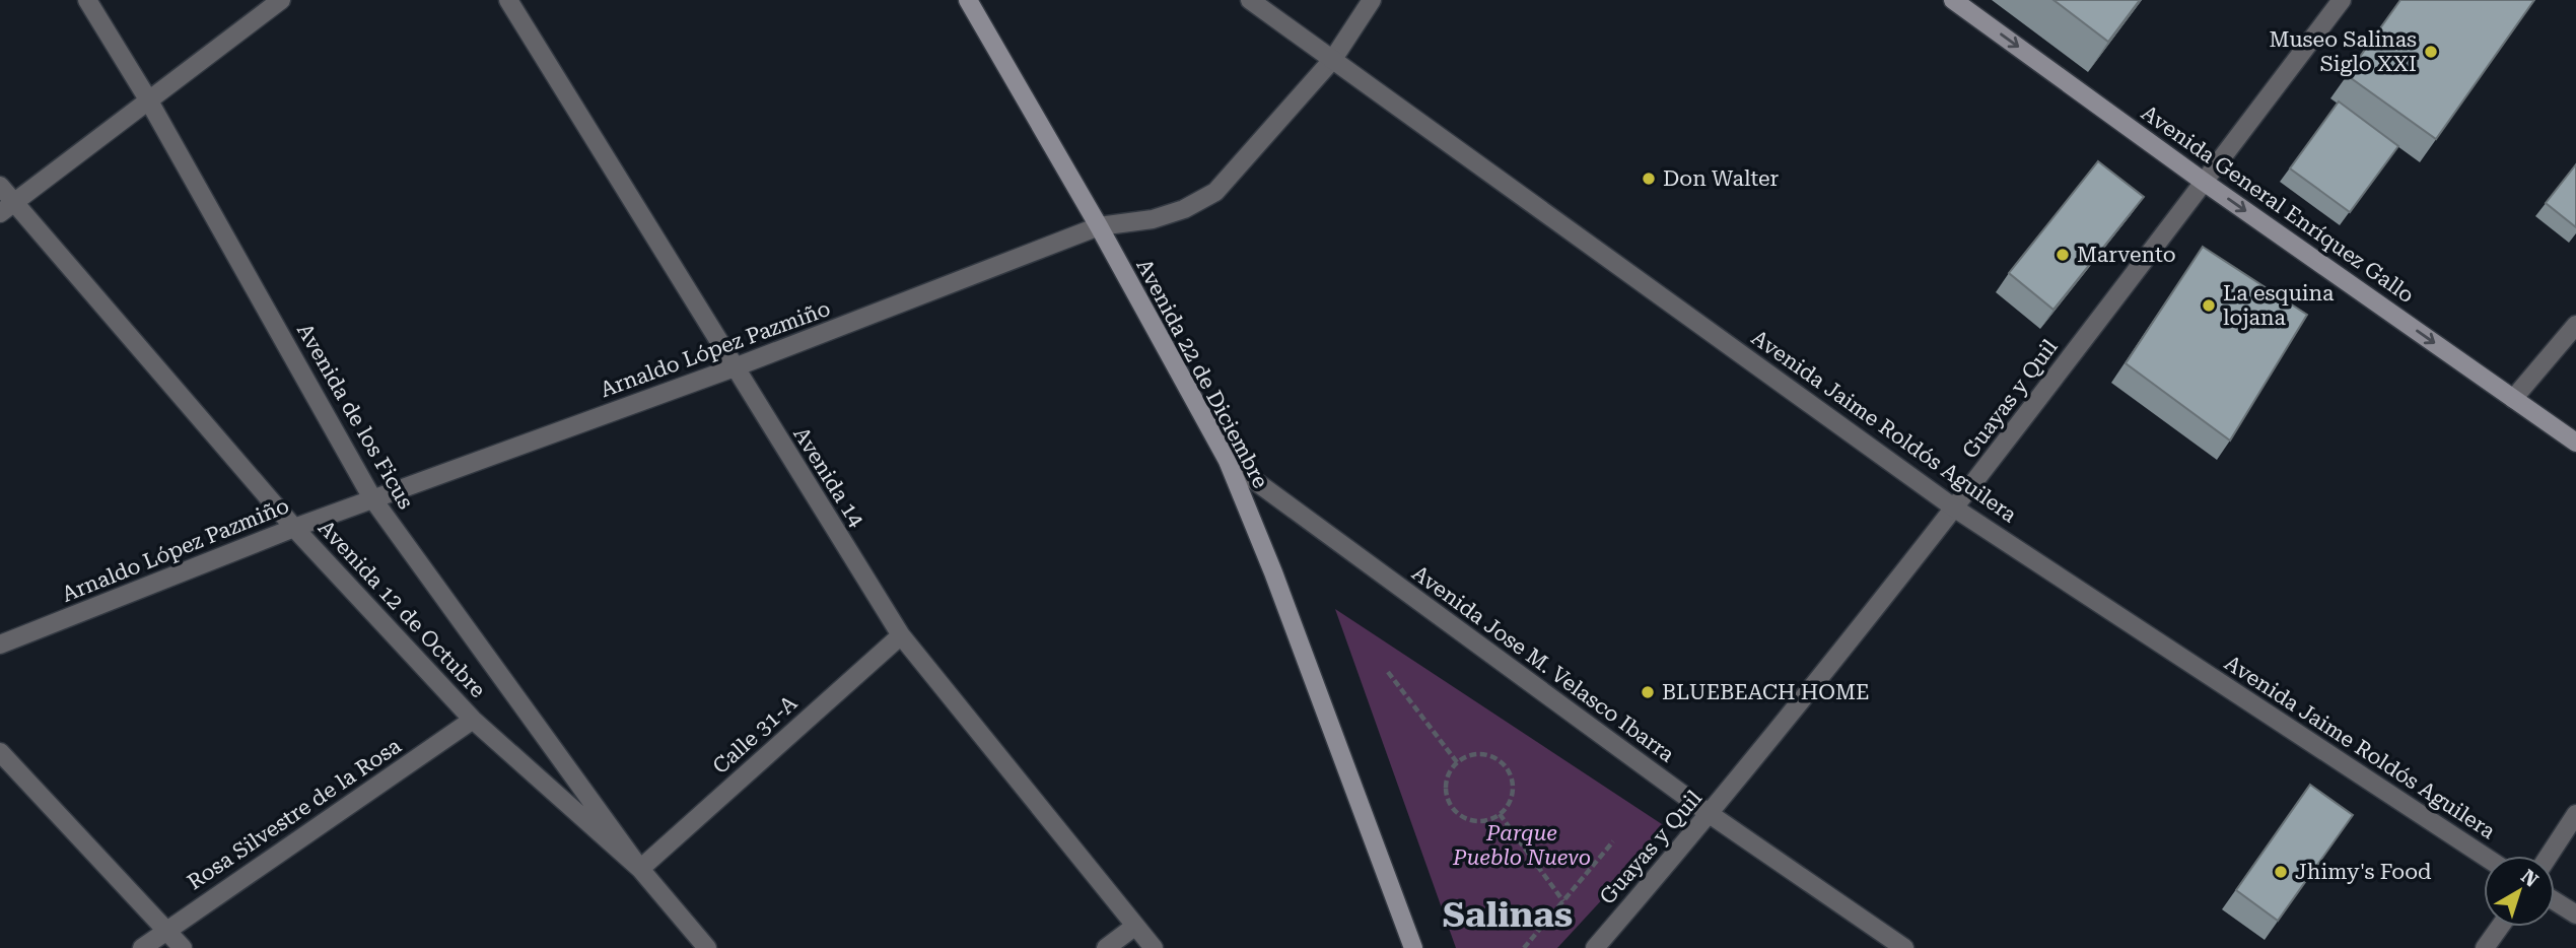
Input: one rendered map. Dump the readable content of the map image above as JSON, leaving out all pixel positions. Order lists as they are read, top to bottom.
{
  "streets": {
    "main road": ["Avenida General Enríquez Gallo", "Avenida 22 de Diciembre"],
    "street": [
      "Arnaldo López Pazmiño",
      "Guayas y Quil",
      "Avenida de los Ficus",
      "Avenida Jaime Roldós Aguilera",
      "Avenida 14",
      "Avenida 12 de Octubre",
      "Avenida Jose M. Velasco Ibarra",
      "Calle 31-A",
      "Rosa Silvestre de la Rosa"
    ]
  },
  "crossings": [
    ["Avenida General Enríquez Gallo", "Guayas y Quil"],
    ["Arnaldo López Pazmiño", "Avenida 22 de Diciembre"],
    ["Arnaldo López Pazmiño", "Avenida de los Ficus"],
    ["Arnaldo López Pazmiño", "Avenida Jaime Roldós Aguilera"],
    ["Arnaldo López Pazmiño", "Avenida 14"],
    ["Arnaldo López Pazmiño", "Avenida 12 de Octubre"],
    ["Avenida 22 de Diciembre", "Avenida Jose M. Velasco Ibarra"],
    ["Guayas y Quil", "Avenida Jaime Roldós Aguilera"],
    ["Guayas y Quil", "Avenida Jose M. Velasco Ibarra"],
    ["Avenida de los Ficus", "Avenida 12 de Octubre"],
    ["Avenida de los Ficus", "Calle 31-A"],
    ["Avenida 14", "Calle 31-A"],
    ["Avenida 12 de Octubre", "Calle 31-A"],
    ["Avenida 12 de Octubre", "Rosa Silvestre de la Rosa"]
  ],
  "one_way": ["Avenida General Enríquez Gallo"],
  "districts": ["Salinas"],
  "parks": ["Parque Pueblo Nuevo"],
  "places": [
    "Museo Salinas Siglo XXI",
    "Don Walter",
    "Marvento",
    "La esquina lojana",
    "BLUEBEACH HOME",
    "Jhimy's Food"
  ],
  "north": "top right"
}
